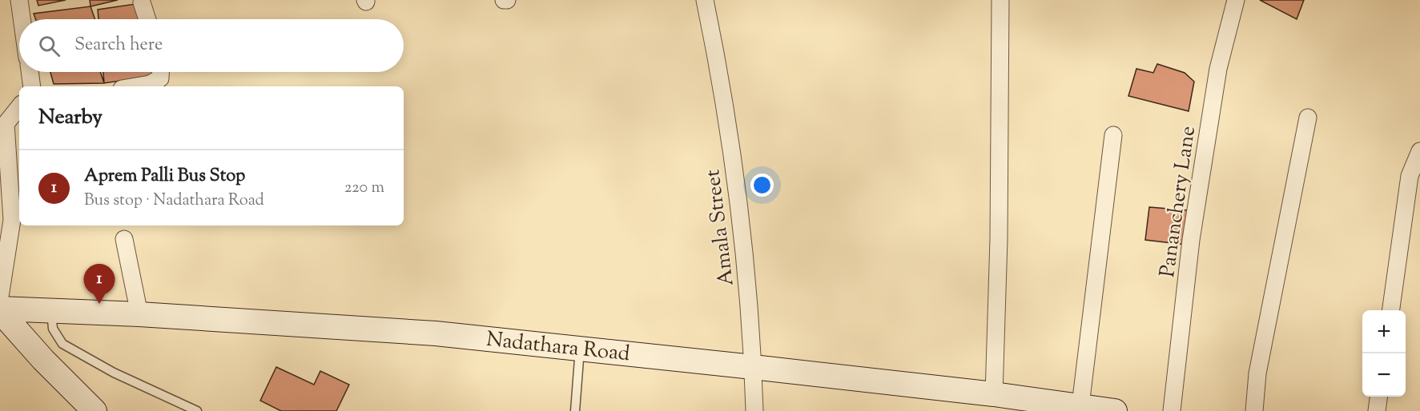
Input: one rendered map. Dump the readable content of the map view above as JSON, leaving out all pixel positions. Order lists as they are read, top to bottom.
{
  "streets": {
    "main road": ["Nadathara Road"],
    "street": ["Pananchery Lane", "Amala Street"]
  },
  "crossings": [
    ["Amala Street", "Nadathara Road"]
  ],
  "page": {
    "search": "Search here",
    "heading": "Nearby",
    "list": [
      {
        "mark": "1",
        "name": "Aprem Palli Bus Stop",
        "note": "Bus stop · Nadathara Road",
        "value": "220 m"
      }
    ],
    "pins": "1",
    "map_buttons": ["+", "−"]
  }
}
